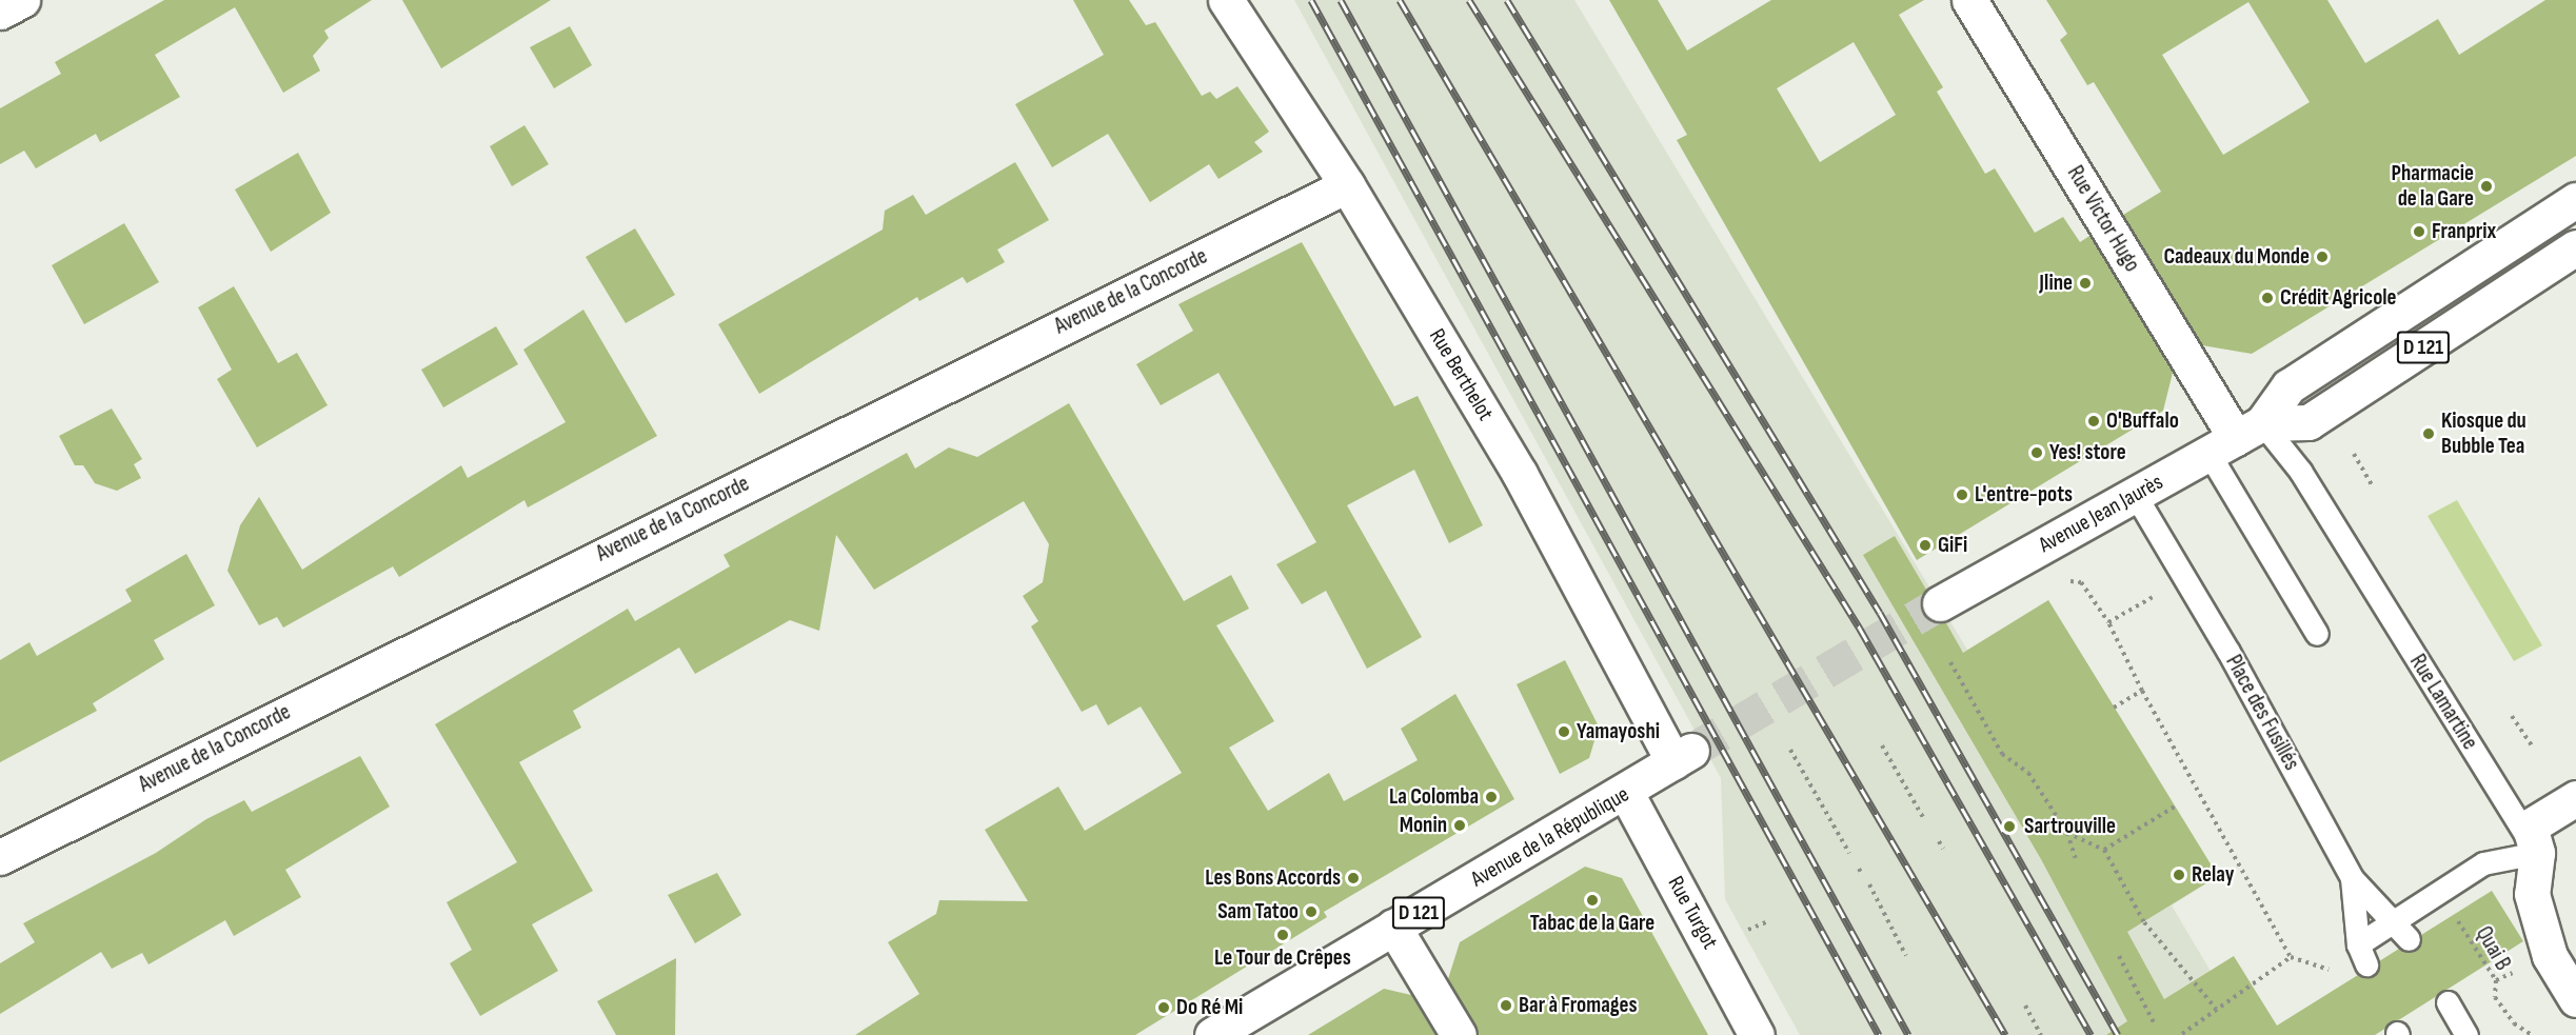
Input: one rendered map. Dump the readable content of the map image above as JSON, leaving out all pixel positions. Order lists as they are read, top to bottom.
{
  "streets": {
    "street": [
      "Rue Victor Hugo",
      "Avenue de la Concorde",
      "D 121",
      "Rue Berthelot",
      "Avenue Jean Jaurès",
      "Avenue de la République",
      "Rue Turgot"
    ],
    "lane": ["Rue Lamartine", "Place des Fusillés"],
    "path": ["Quai B"]
  },
  "crossings": [
    ["Rue Victor Hugo", "Avenue Jean Jaurès"],
    ["Rue Victor Hugo", "Rue Lamartine"],
    ["Avenue de la Concorde", "Rue Berthelot"],
    ["Rue Berthelot", "Avenue de la République"],
    ["Avenue Jean Jaurès", "Rue Lamartine"],
    ["Avenue Jean Jaurès", "Place des Fusillés"],
    ["Avenue de la République", "Rue Turgot"]
  ],
  "places": [
    "Pharmacie de la Gare",
    "Franprix",
    "Cadeaux du Monde",
    "Jline",
    "Crédit Agricole",
    "O'Buffalo",
    "Kiosque du Bubble Tea",
    "Yes! store",
    "L'entre-pots",
    "GiFi",
    "Yamayoshi",
    "La Colomba",
    "Monin",
    "Sartrouville",
    "Relay",
    "Les Bons Accords",
    "Tabac de la Gare",
    "Sam Tatoo",
    "Le Tour de Crêpes",
    "Bar à Fromages",
    "Do Ré Mi"
  ]
}
